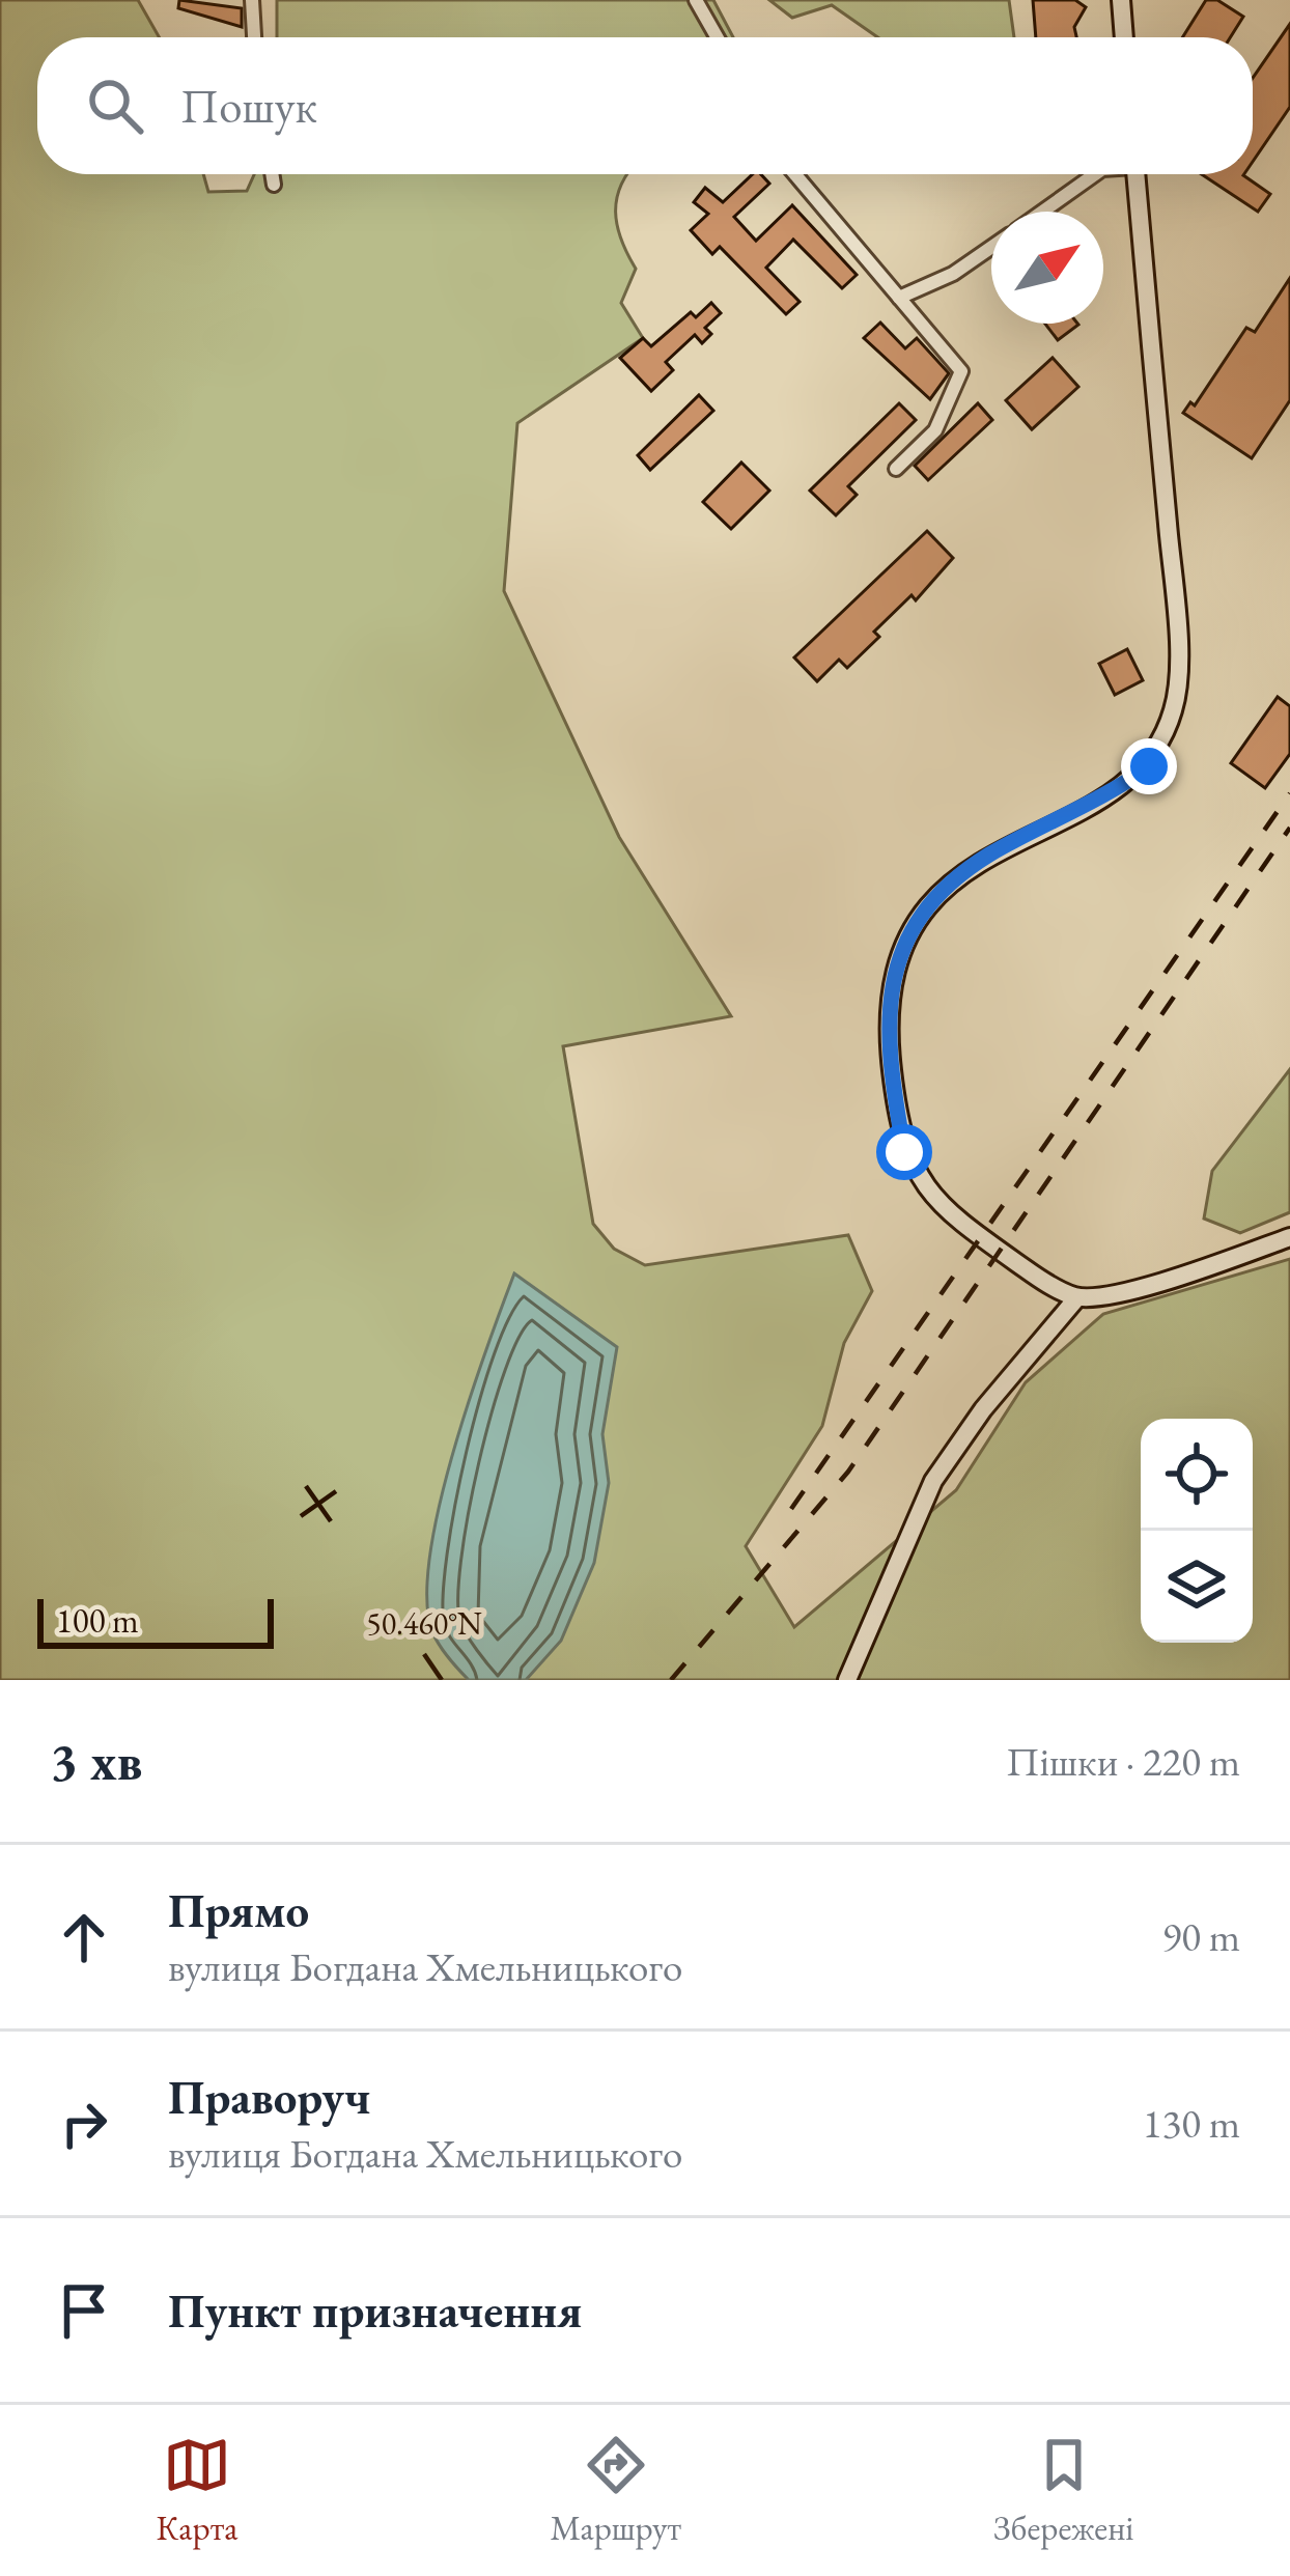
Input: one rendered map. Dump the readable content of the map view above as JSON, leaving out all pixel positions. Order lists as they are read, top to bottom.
{
  "scale_bar": "100 m",
  "north": "top right",
  "page": {
    "search": "Пошук",
    "scale": "100 m",
    "heading": ["3 хв", "Пішки · 220 m"],
    "list": [
      ["Прямо", "вулиця Богдана Хмельницького", "90 m"],
      ["Праворуч", "вулиця Богдана Хмельницького", "130 m"],
      "Пункт призначення"
    ],
    "nav": ["Карта", "Маршрут", "Збережені"]
  },
  "coordinates": ["50.460°N"]
}
